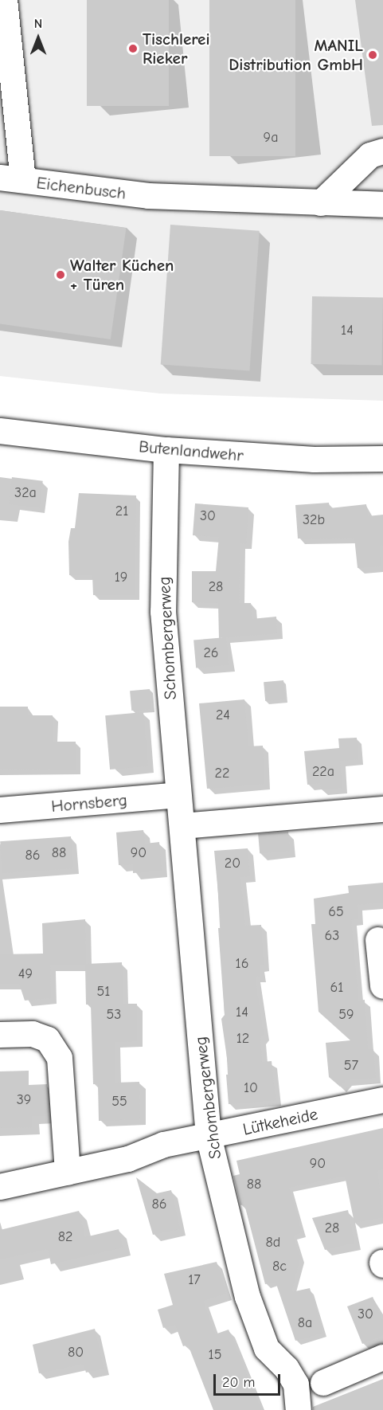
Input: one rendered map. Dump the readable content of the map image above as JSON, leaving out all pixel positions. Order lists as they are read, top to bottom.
{
  "streets": {
    "street": [
      "Eichenbusch",
      "Butenlandwehr",
      "Schombergerweg",
      "Hornsberg",
      "Lütkeheide"
    ]
  },
  "crossings": [
    ["Butenlandwehr", "Schombergerweg"],
    ["Schombergerweg", "Hornsberg"],
    ["Schombergerweg", "Lütkeheide"]
  ],
  "places": ["Tischlerei Rieker", "MANIL Distribution GmbH", "Walter Küchen + Türen"],
  "house_numbers": [
    "9a",
    "14",
    "32a",
    "21",
    "30",
    "32b",
    "19",
    "28",
    "26",
    "24",
    "22a",
    "22",
    "88",
    "90",
    "86",
    "20",
    "65",
    "63",
    "16",
    "49",
    "61",
    "51",
    "14",
    "53",
    "59",
    "12",
    "57",
    "10",
    "39",
    "55",
    "90",
    "88",
    "86",
    "28",
    "82",
    "8d",
    "8c",
    "17",
    "30",
    "8a",
    "80",
    "15"
  ],
  "scale_bar": "20 m",
  "north": "top"
}
